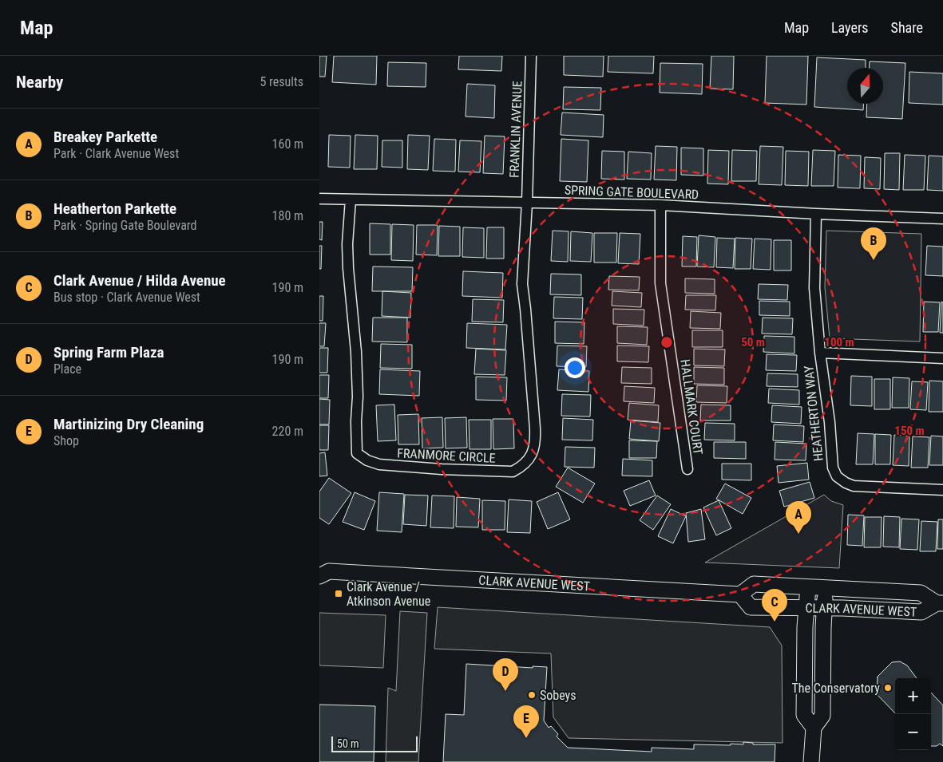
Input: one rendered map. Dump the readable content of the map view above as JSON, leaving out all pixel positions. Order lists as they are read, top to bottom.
{
  "streets": {
    "street": [
      "FRANKLIN AVENUE",
      "SPRING GATE BOULEVARD",
      "HALLMARK COURT",
      "HEATHERTON WAY",
      "FRANMORE CIRCLE",
      "CLARK AVENUE WEST"
    ]
  },
  "crossings": [
    ["FRANKLIN AVENUE", "SPRING GATE BOULEVARD"],
    ["FRANKLIN AVENUE", "FRANMORE CIRCLE"],
    ["SPRING GATE BOULEVARD", "HALLMARK COURT"],
    ["SPRING GATE BOULEVARD", "HEATHERTON WAY"],
    ["SPRING GATE BOULEVARD", "FRANMORE CIRCLE"]
  ],
  "places": {
    "transit": ["Clark Avenue / Atkinson Avenue"],
    "other": ["The Conservatory", "Sobeys"]
  },
  "scale_bar": "50 m",
  "north": "top",
  "page": {
    "header": "Map",
    "nav": ["Map", "Layers", "Share"],
    "heading": ["Nearby", "5 results"],
    "list": [
      {
        "mark": "A",
        "name": "Breakey Parkette",
        "note": "Park · Clark Avenue West",
        "value": "160 m"
      },
      {
        "mark": "B",
        "name": "Heatherton Parkette",
        "note": "Park · Spring Gate Boulevard",
        "value": "180 m"
      },
      {
        "mark": "C",
        "name": "Clark Avenue / Hilda Avenue",
        "note": "Bus stop · Clark Avenue West",
        "value": "190 m"
      },
      {
        "mark": "D",
        "name": "Spring Farm Plaza",
        "note": "Place",
        "value": "190 m"
      },
      {
        "mark": "E",
        "name": "Martinizing Dry Cleaning",
        "note": "Shop",
        "value": "220 m"
      }
    ],
    "pins": [
      "B",
      "A",
      "C",
      "D",
      "E"
    ],
    "map_buttons": ["+", "−"],
    "scale": "50 m"
  },
  "rings": ["50 m", "100 m", "150 m"]
}
